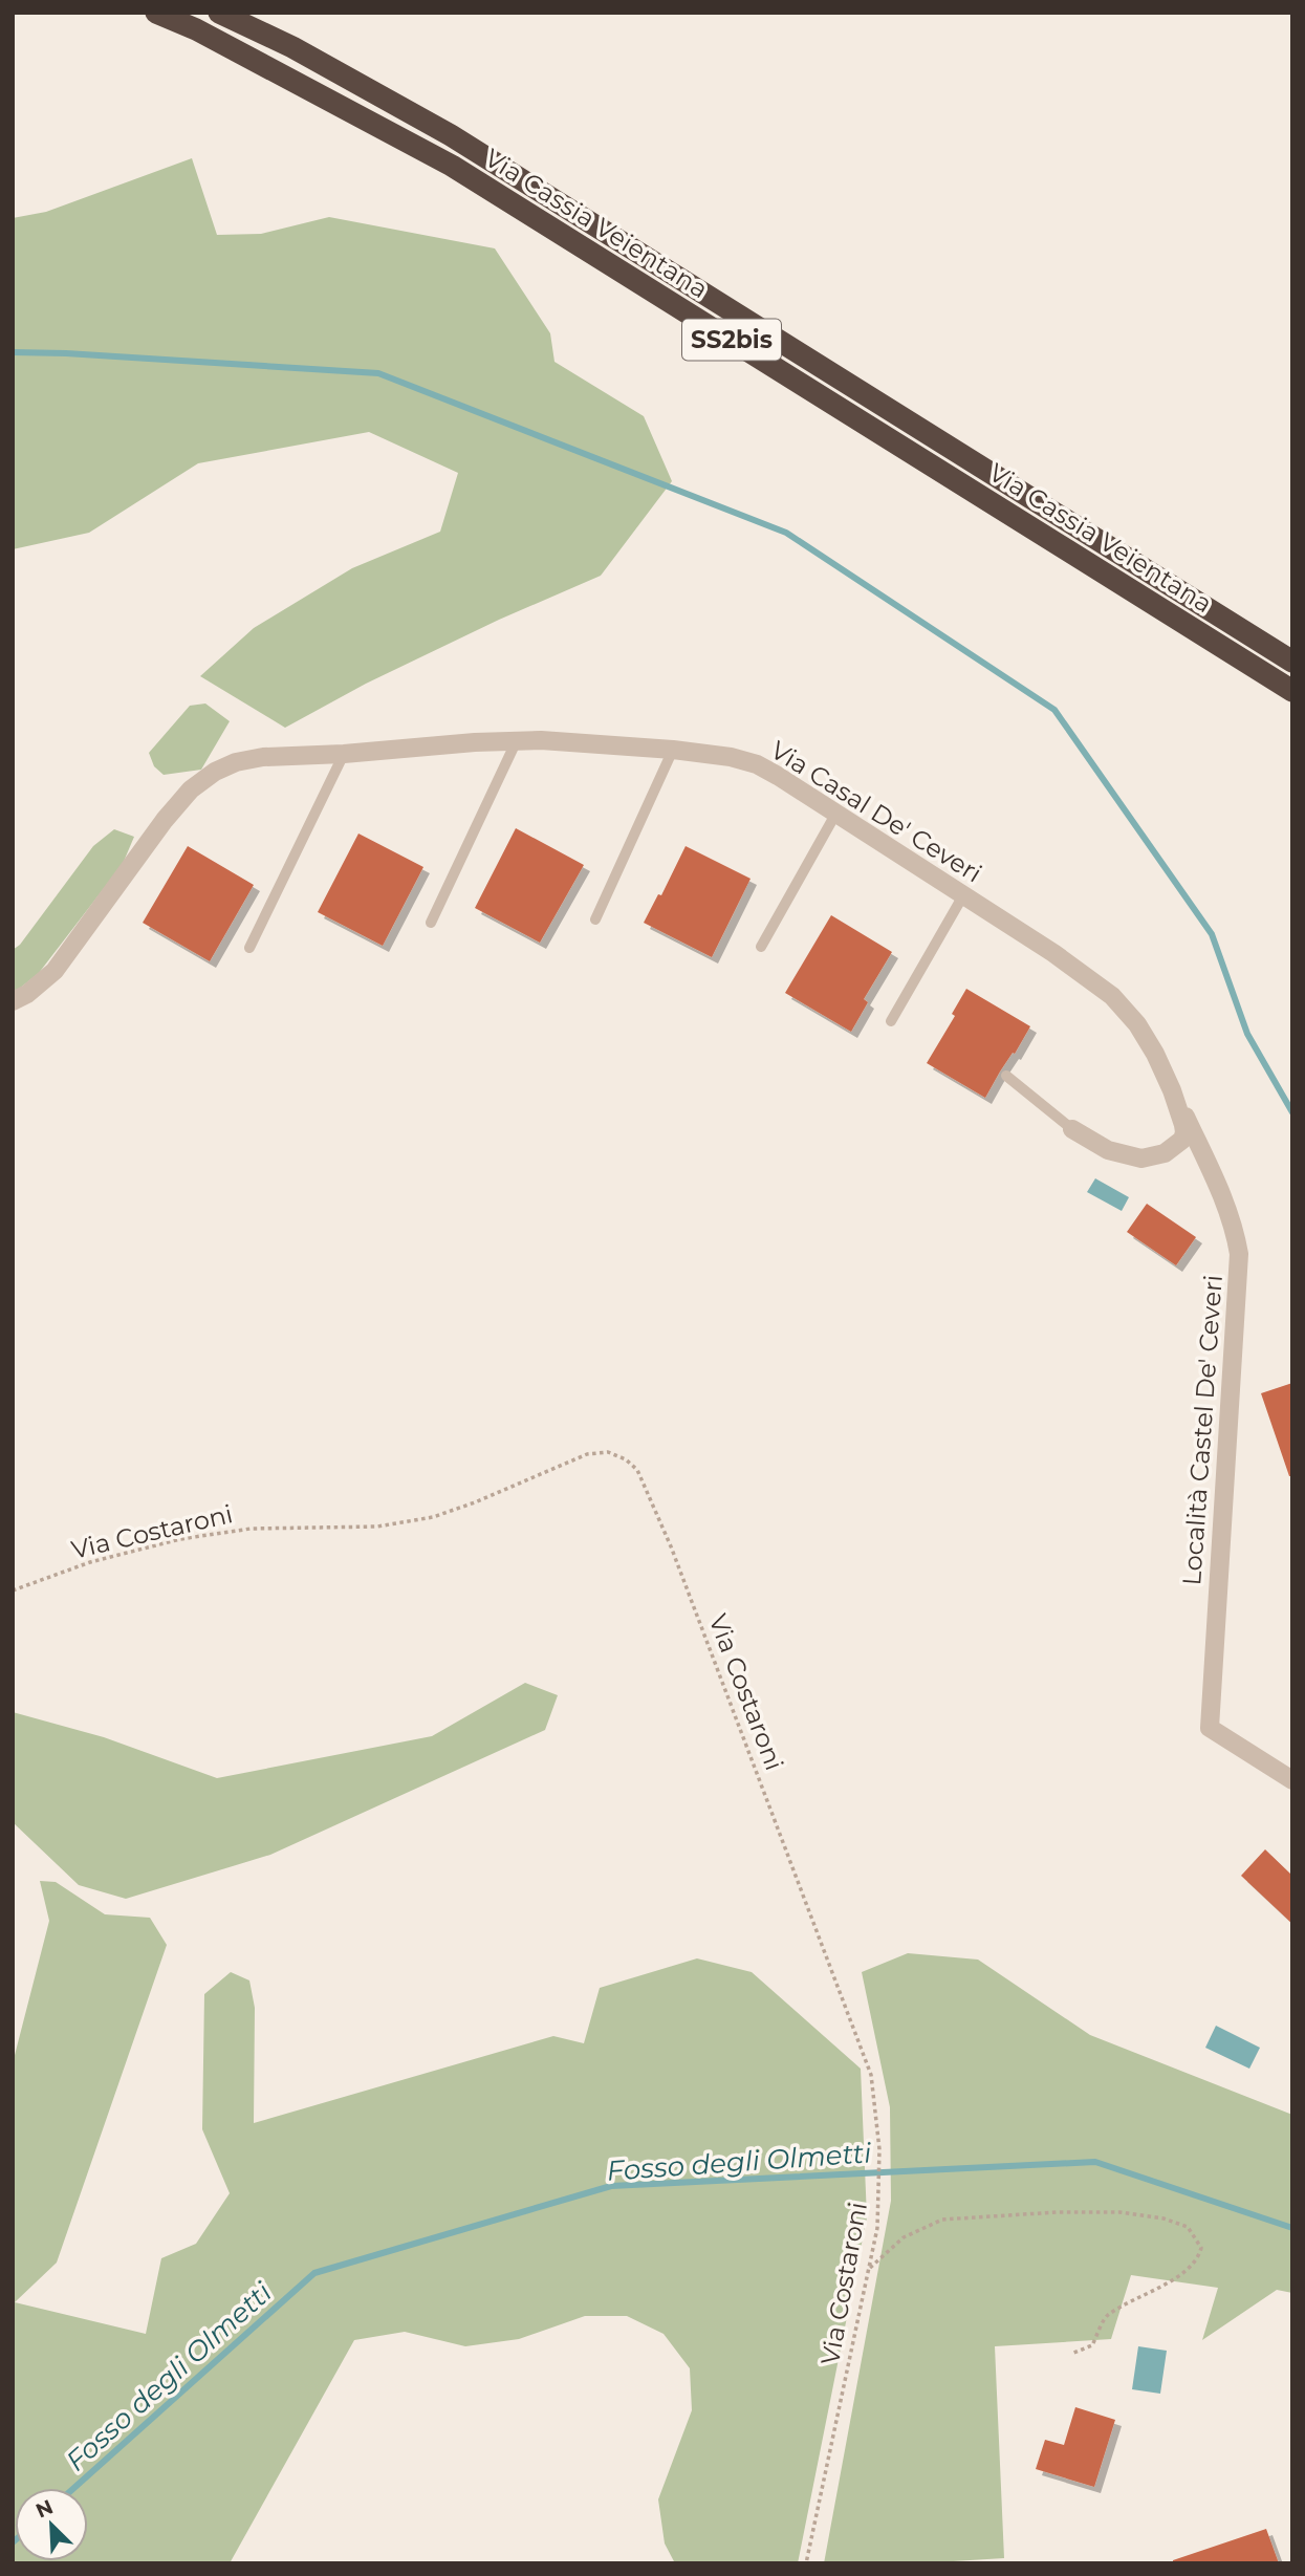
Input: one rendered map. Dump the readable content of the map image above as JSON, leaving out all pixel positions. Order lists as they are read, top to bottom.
{
  "streets": {
    "highway": ["Via Cassia Veientana", "SS2bis"],
    "street": ["Via Casal De' Ceveri", "Località Castel De' Ceveri"],
    "path": ["Via Costaroni"]
  },
  "crossings": [
    ["Via Casal De' Ceveri", "Località Castel De' Ceveri"]
  ],
  "water": ["Fosso degli Olmetti"],
  "north": "top left"
}
